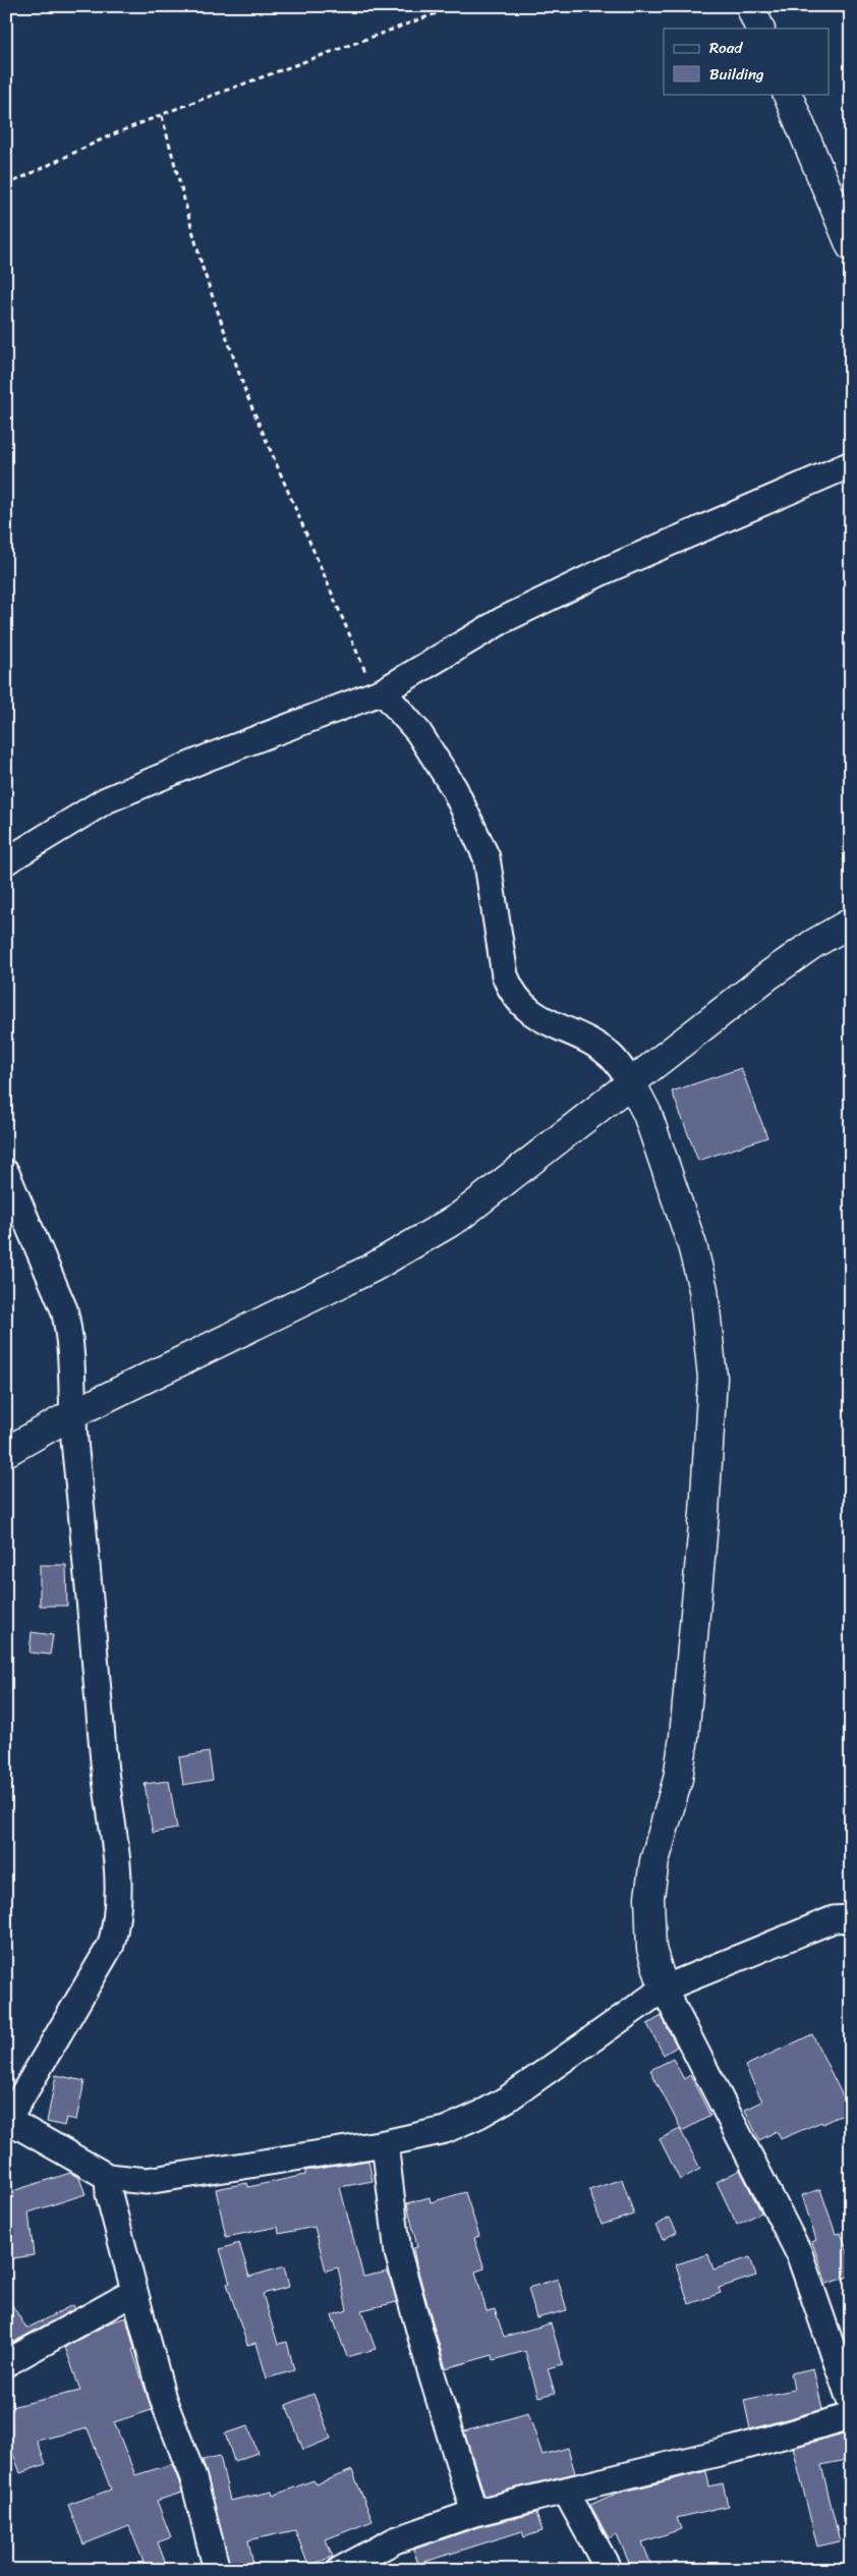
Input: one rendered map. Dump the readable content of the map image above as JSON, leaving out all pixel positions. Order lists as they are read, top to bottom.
{
  "legend": ["Road", "Building"]
}
